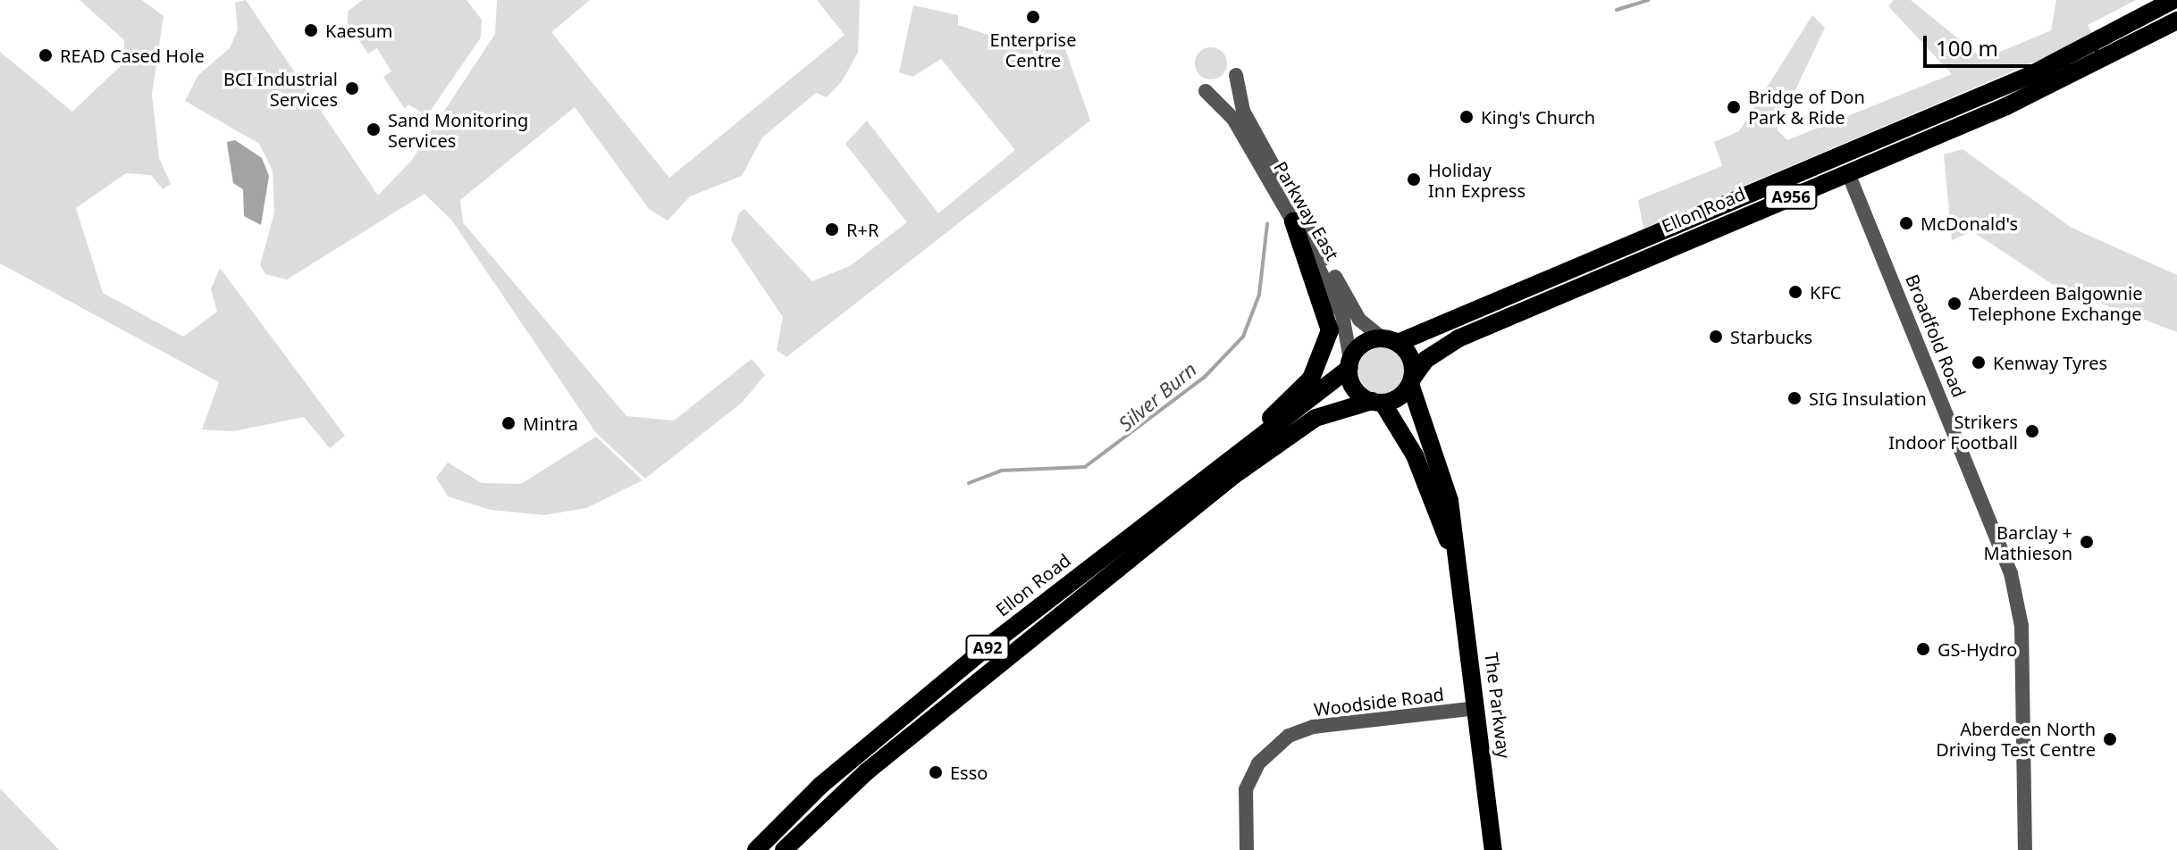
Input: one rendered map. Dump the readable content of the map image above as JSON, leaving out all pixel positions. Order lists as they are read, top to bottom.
{
  "streets": {
    "main road": [
      "A956",
      "Ellon Road",
      "A92",
      "The Parkway"
    ],
    "street": ["Parkway East", "Broadfold Road", "Woodside Road"]
  },
  "crossings": [
    ["Ellon Road", "Parkway East"],
    ["Ellon Road", "Broadfold Road"],
    ["Ellon Road", "A92"],
    ["Ellon Road", "The Parkway"],
    ["Parkway East", "A92"],
    ["Parkway East", "The Parkway"],
    ["A92", "The Parkway"],
    ["Woodside Road", "The Parkway"]
  ],
  "water": ["Silver Burn"],
  "places": [
    "Enterprise Centre",
    "Kaesum",
    "READ Cased Hole",
    "BCI Industrial Services",
    "Bridge of Don Park & Ride",
    "King's Church",
    "Sand Monitoring Services",
    "Holiday Inn Express",
    "McDonald's",
    "R+R",
    "KFC",
    "Aberdeen Balgownie Telephone Exchange",
    "Starbucks",
    "Kenway Tyres",
    "SIG Insulation",
    "Mintra",
    "Strikers Indoor Football",
    "Barclay + Mathieson",
    "GS-Hydro",
    "Aberdeen North Driving Test Centre",
    "Esso"
  ],
  "scale_bar": "100 m"
}
